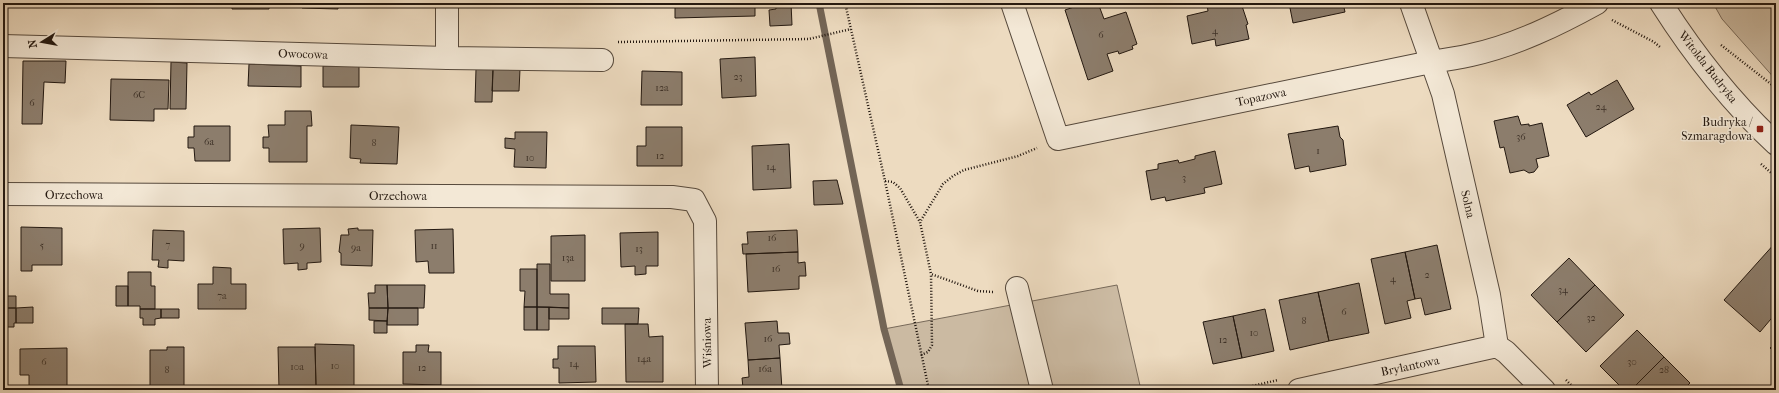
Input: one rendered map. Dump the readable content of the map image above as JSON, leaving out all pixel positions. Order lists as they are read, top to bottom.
{
  "streets": {
    "street": [
      "Owocowa",
      "Witolda Budryka",
      "Topazowa",
      "Orzechowa",
      "Solna",
      "Wiśniowa",
      "Brylantowa"
    ]
  },
  "crossings": [
    ["Topazowa", "Solna"],
    ["Orzechowa", "Wiśniowa"],
    ["Solna", "Brylantowa"]
  ],
  "places": {
    "transit": ["Budryka / Szmaragdowa"]
  },
  "house_numbers": [
    "4",
    "6",
    "23",
    "12a",
    "6C",
    "6",
    "24",
    "36",
    "6a",
    "8",
    "1",
    "12",
    "10",
    "14",
    "3",
    "16",
    "7",
    "5",
    "9",
    "11",
    "9a",
    "13",
    "13a",
    "16",
    "2",
    "4",
    "34",
    "7a",
    "6",
    "32",
    "8",
    "10",
    "16",
    "12",
    "14a",
    "6",
    "30",
    "14",
    "10",
    "10a",
    "12",
    "16a",
    "8",
    "28"
  ],
  "north": "left"
}
